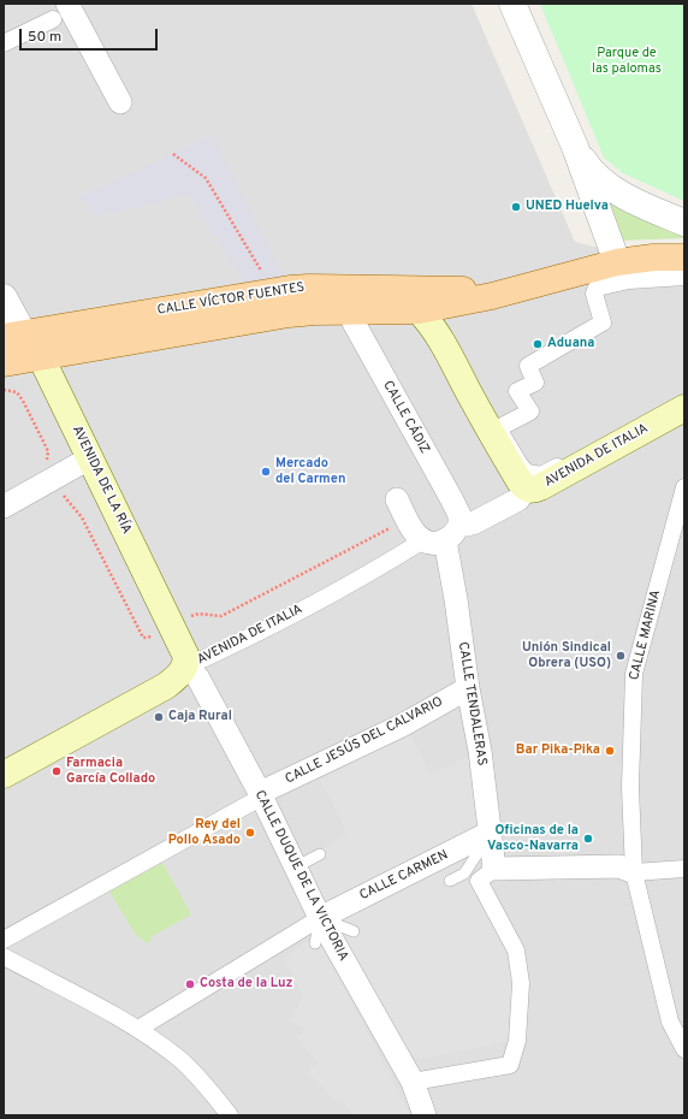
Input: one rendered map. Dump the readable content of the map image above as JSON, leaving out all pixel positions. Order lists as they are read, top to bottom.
{
  "streets": {
    "main road": ["CALLE VÍCTOR FUENTES", "AVENIDA DE ITALIA", "AVENIDA DE LA RÍA"],
    "street": [
      "CALLE CÁDIZ",
      "CALLE MARINA",
      "CALLE TENDALERAS",
      "CALLE JESÚS DEL CALVARIO",
      "CALLE DUQUE DE LA VICTORIA",
      "CALLE CARMEN"
    ]
  },
  "crossings": [
    ["CALLE VÍCTOR FUENTES", "CALLE CÁDIZ"],
    ["CALLE VÍCTOR FUENTES", "AVENIDA DE LA RÍA"],
    ["CALLE CÁDIZ", "AVENIDA DE ITALIA"],
    ["CALLE CÁDIZ", "CALLE TENDALERAS"],
    ["AVENIDA DE ITALIA", "AVENIDA DE LA RÍA"],
    ["AVENIDA DE ITALIA", "CALLE TENDALERAS"],
    ["AVENIDA DE ITALIA", "CALLE DUQUE DE LA VICTORIA"],
    ["AVENIDA DE LA RÍA", "CALLE DUQUE DE LA VICTORIA"],
    ["CALLE TENDALERAS", "CALLE JESÚS DEL CALVARIO"],
    ["CALLE TENDALERAS", "CALLE CARMEN"],
    ["CALLE JESÚS DEL CALVARIO", "CALLE DUQUE DE LA VICTORIA"],
    ["CALLE DUQUE DE LA VICTORIA", "CALLE CARMEN"]
  ],
  "parks": ["Parque de las palomas"],
  "places": [
    "UNED Huelva",
    "Aduana",
    "Mercado del Carmen",
    "Unión Sindical Obrera (USO)",
    "Caja Rural",
    "Bar Pika-Pika",
    "Farmacia García Collado",
    "Rey del Pollo Asado",
    "Oficinas de la Vasco-Navarra",
    "Costa de la Luz"
  ],
  "scale_bar": "50 m"
}
